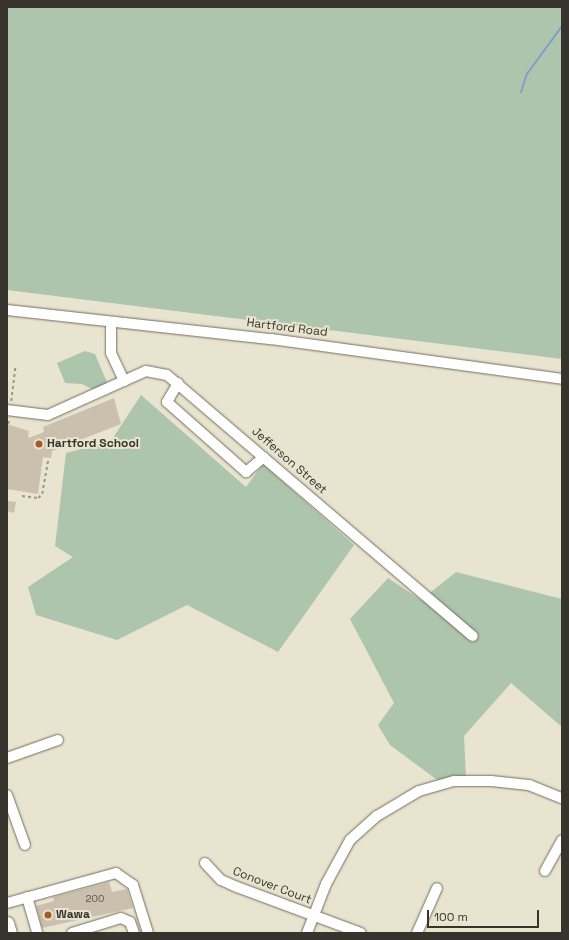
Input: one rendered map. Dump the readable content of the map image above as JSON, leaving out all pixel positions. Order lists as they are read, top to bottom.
{
  "streets": {
    "street": ["Hartford Road", "Jefferson Street", "Conover Court"]
  },
  "places": ["Hartford School", "Wawa"],
  "house_numbers": ["200"],
  "scale_bar": "100 m"
}
